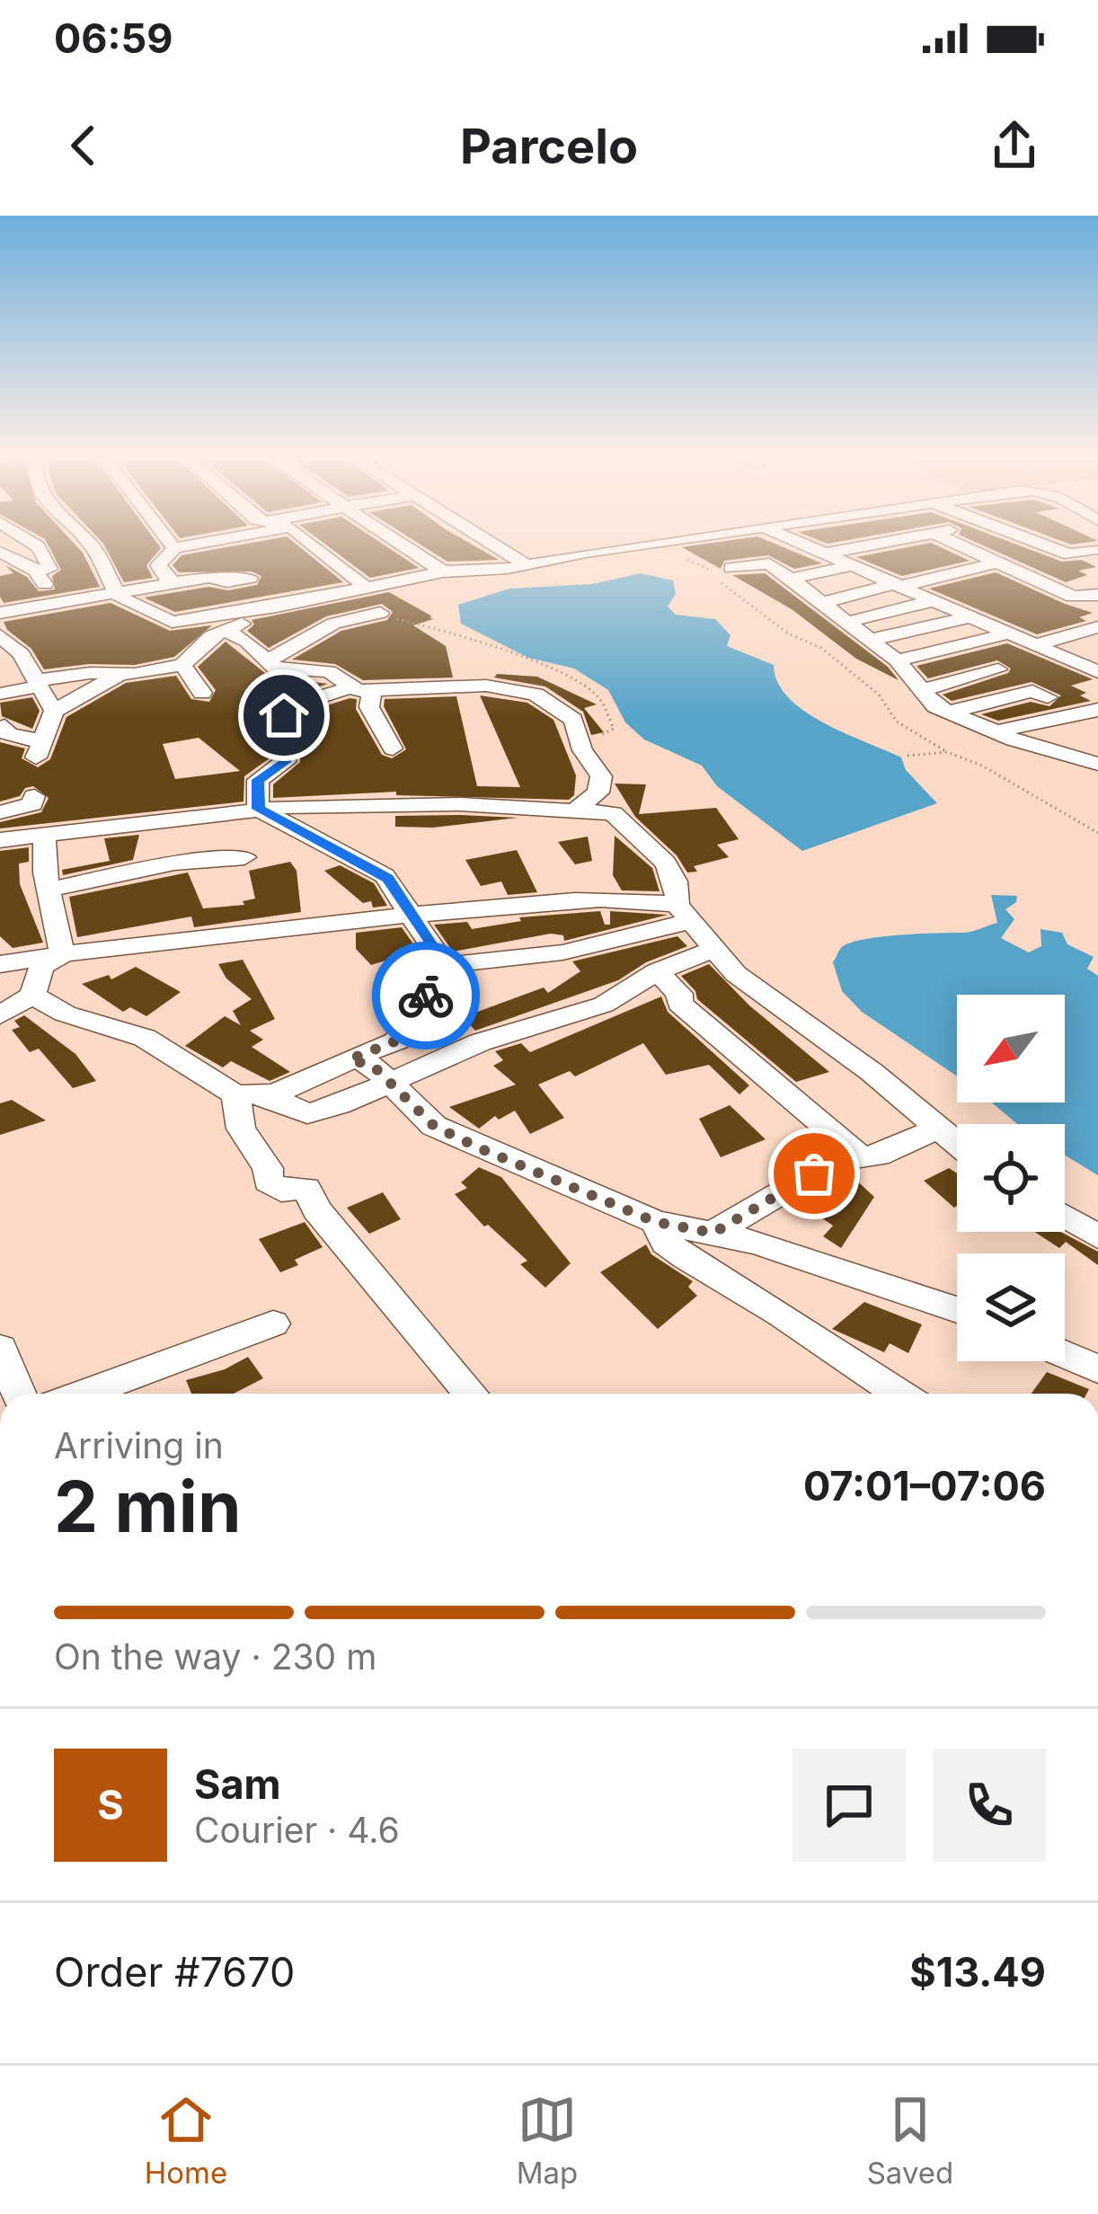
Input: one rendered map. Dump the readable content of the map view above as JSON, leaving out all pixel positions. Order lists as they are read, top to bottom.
{
  "north": "bottom left",
  "page": {
    "status": "06:59",
    "header": "Parcelo",
    "heading": ["2 min", "Arriving in", "07:01–07:06"],
    "panel": [
      "Sam",
      "Courier · 4.6",
      "Order #7670",
      "$13.49"
    ],
    "bar": "On the way · 230 m",
    "round": "S",
    "tabs": ["Home", "Map", "Saved"]
  }
}
